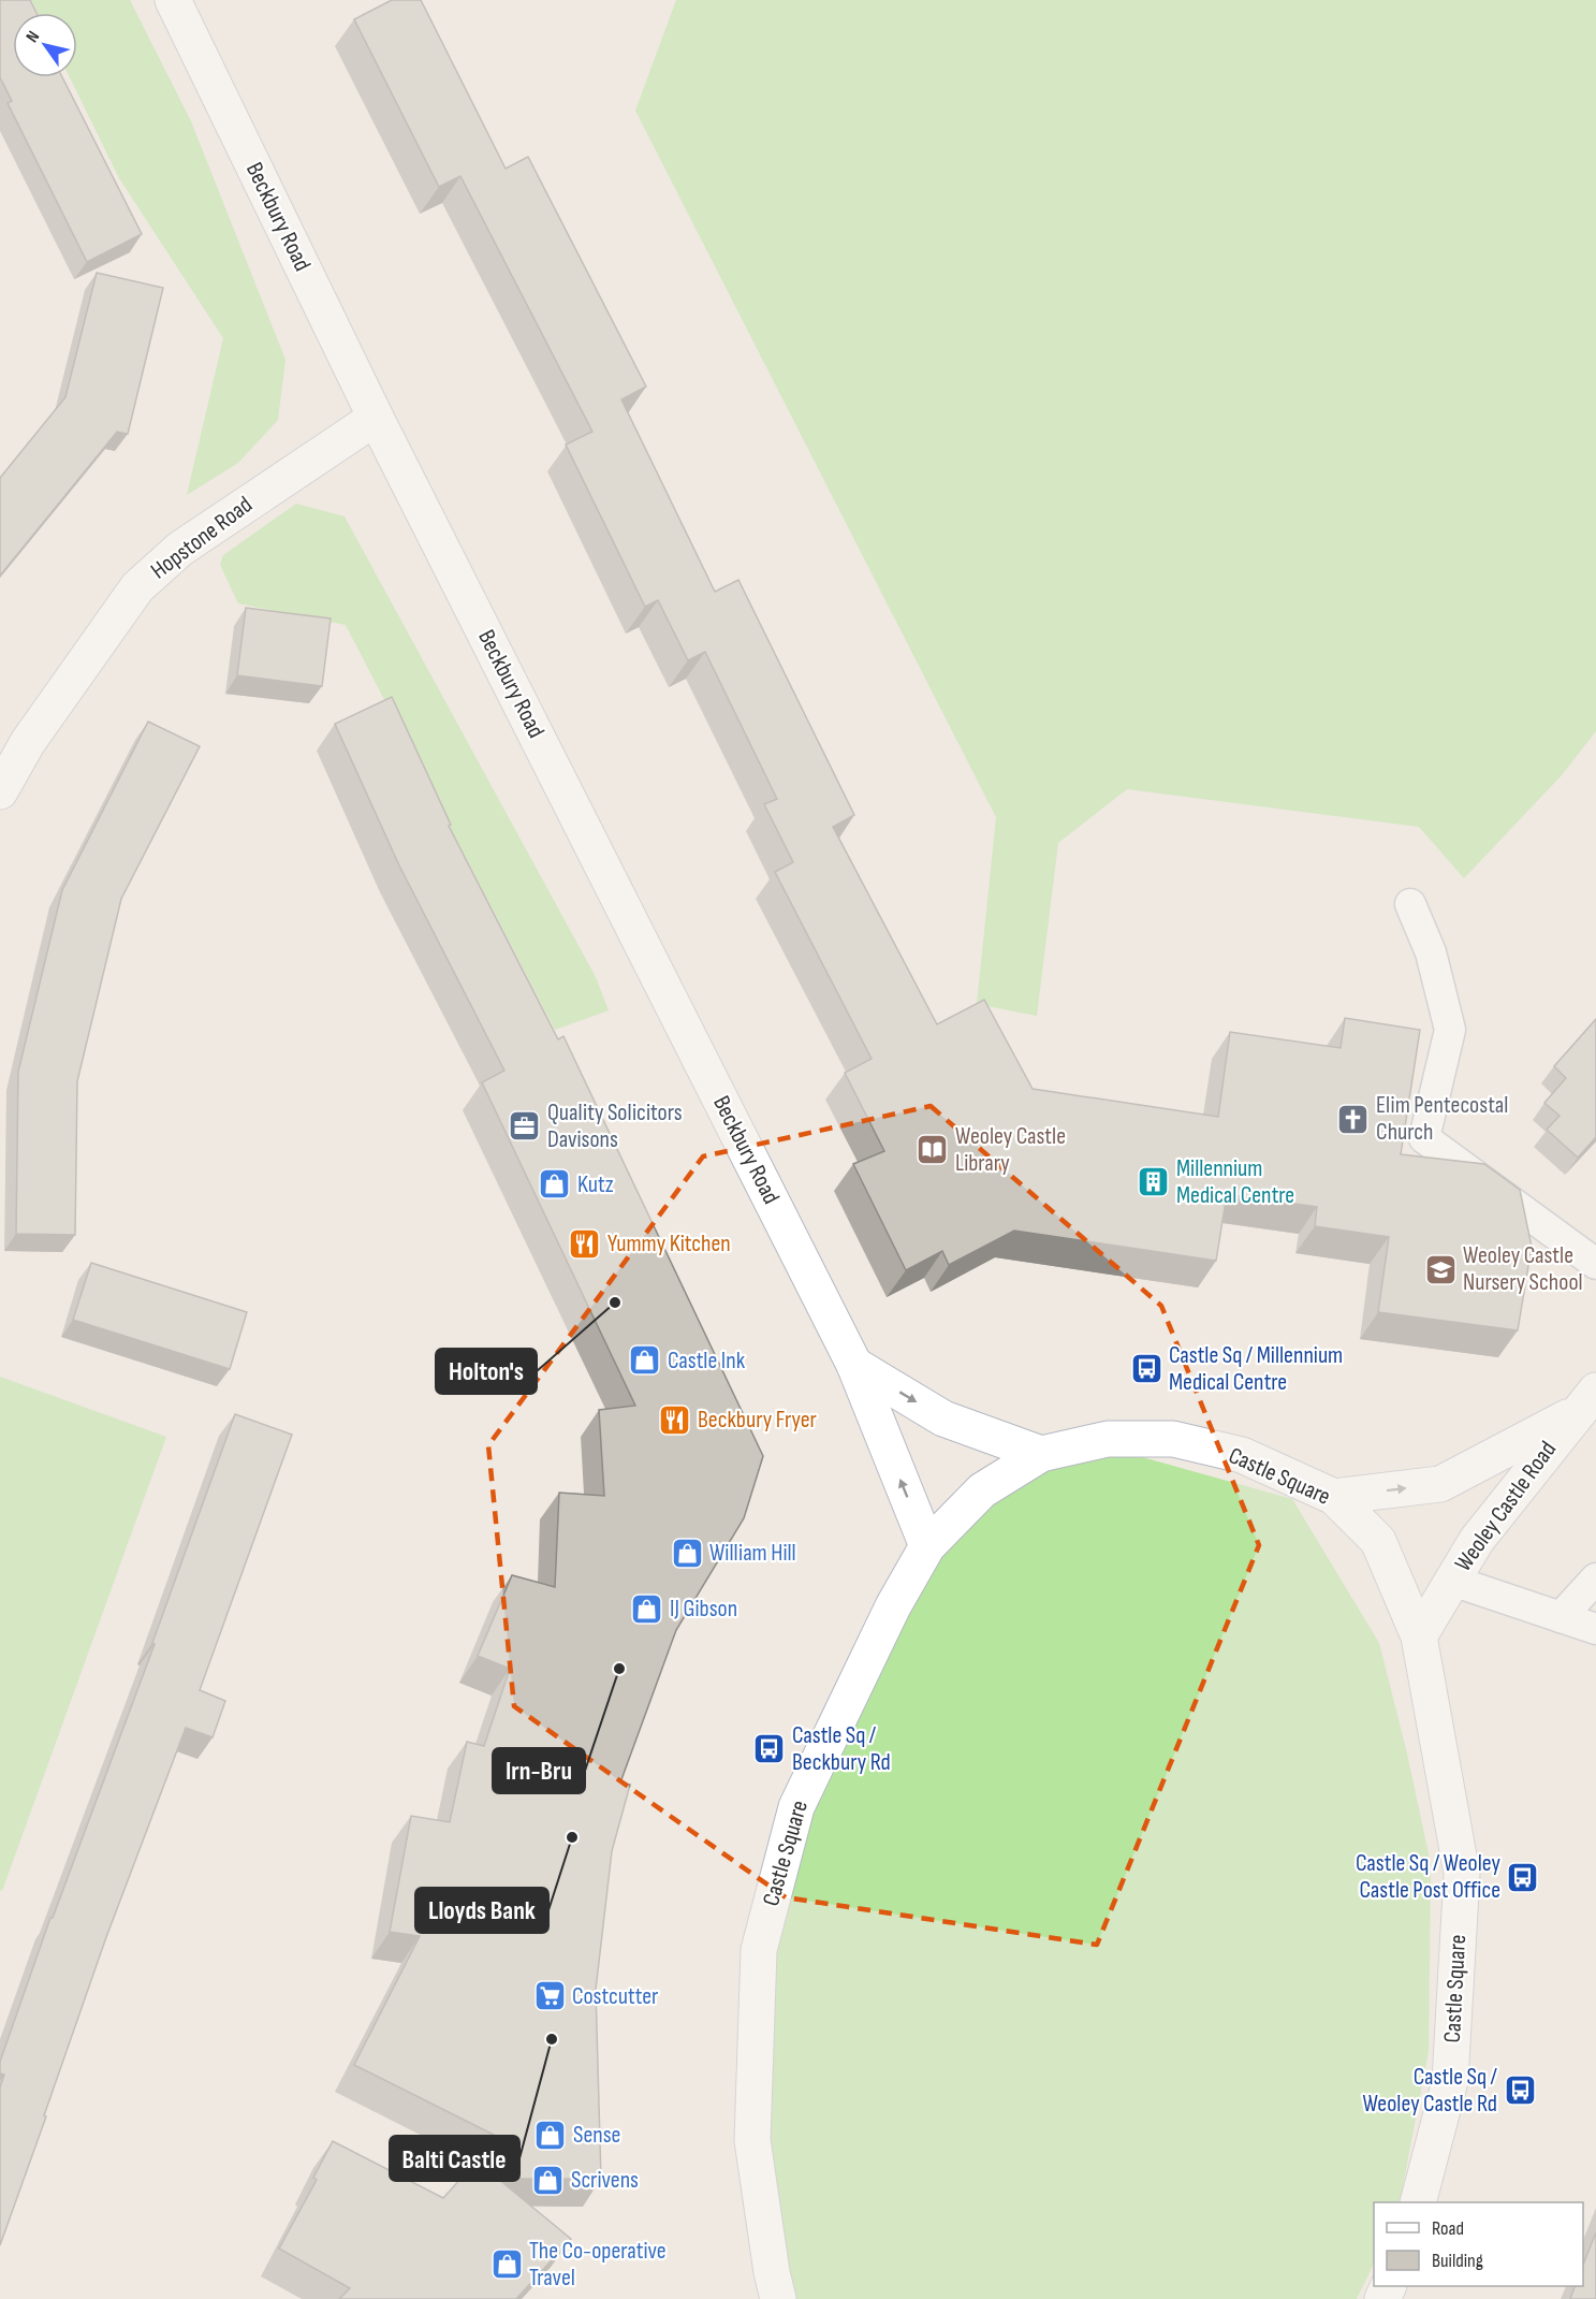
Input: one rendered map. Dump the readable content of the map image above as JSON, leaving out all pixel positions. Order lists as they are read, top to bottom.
{
  "streets": {
    "street": [
      "Beckbury Road",
      "Hopstone Road",
      "Castle Square",
      "Weoley Castle Road"
    ]
  },
  "crossings": [
    ["Beckbury Road", "Hopstone Road"],
    ["Beckbury Road", "Castle Square"],
    ["Castle Square", "Weoley Castle Road"]
  ],
  "one_way": ["Weoley Castle Road"],
  "places": {
    "church": ["Elim Pentecostal Church"],
    "office": ["Quality Solicitors Davisons"],
    "library": ["Weoley Castle Library"],
    "building": ["Millennium Medical Centre"],
    "shop": [
      "Kutz",
      "Castle Ink",
      "William Hill",
      "IJ Gibson",
      "Sense",
      "Scrivens",
      "The Co-operative Travel"
    ],
    "restaurant": ["Yummy Kitchen", "Beckbury Fryer"],
    "school or university": ["Weoley Castle Nursery School"],
    "other": [
      "Holton's",
      "Irn-Bru",
      "Lloyds Bank",
      "Balti Castle"
    ],
    "bus stop": [
      "Castle Sq / Millennium Medical Centre",
      "Castle Sq / Beckbury Rd",
      "Castle Sq / Weoley Castle Post Office",
      "Castle Sq / Weoley Castle Rd"
    ],
    "supermarket": ["Costcutter"]
  },
  "legend": ["Road", "Building"],
  "north": "top left"
}
